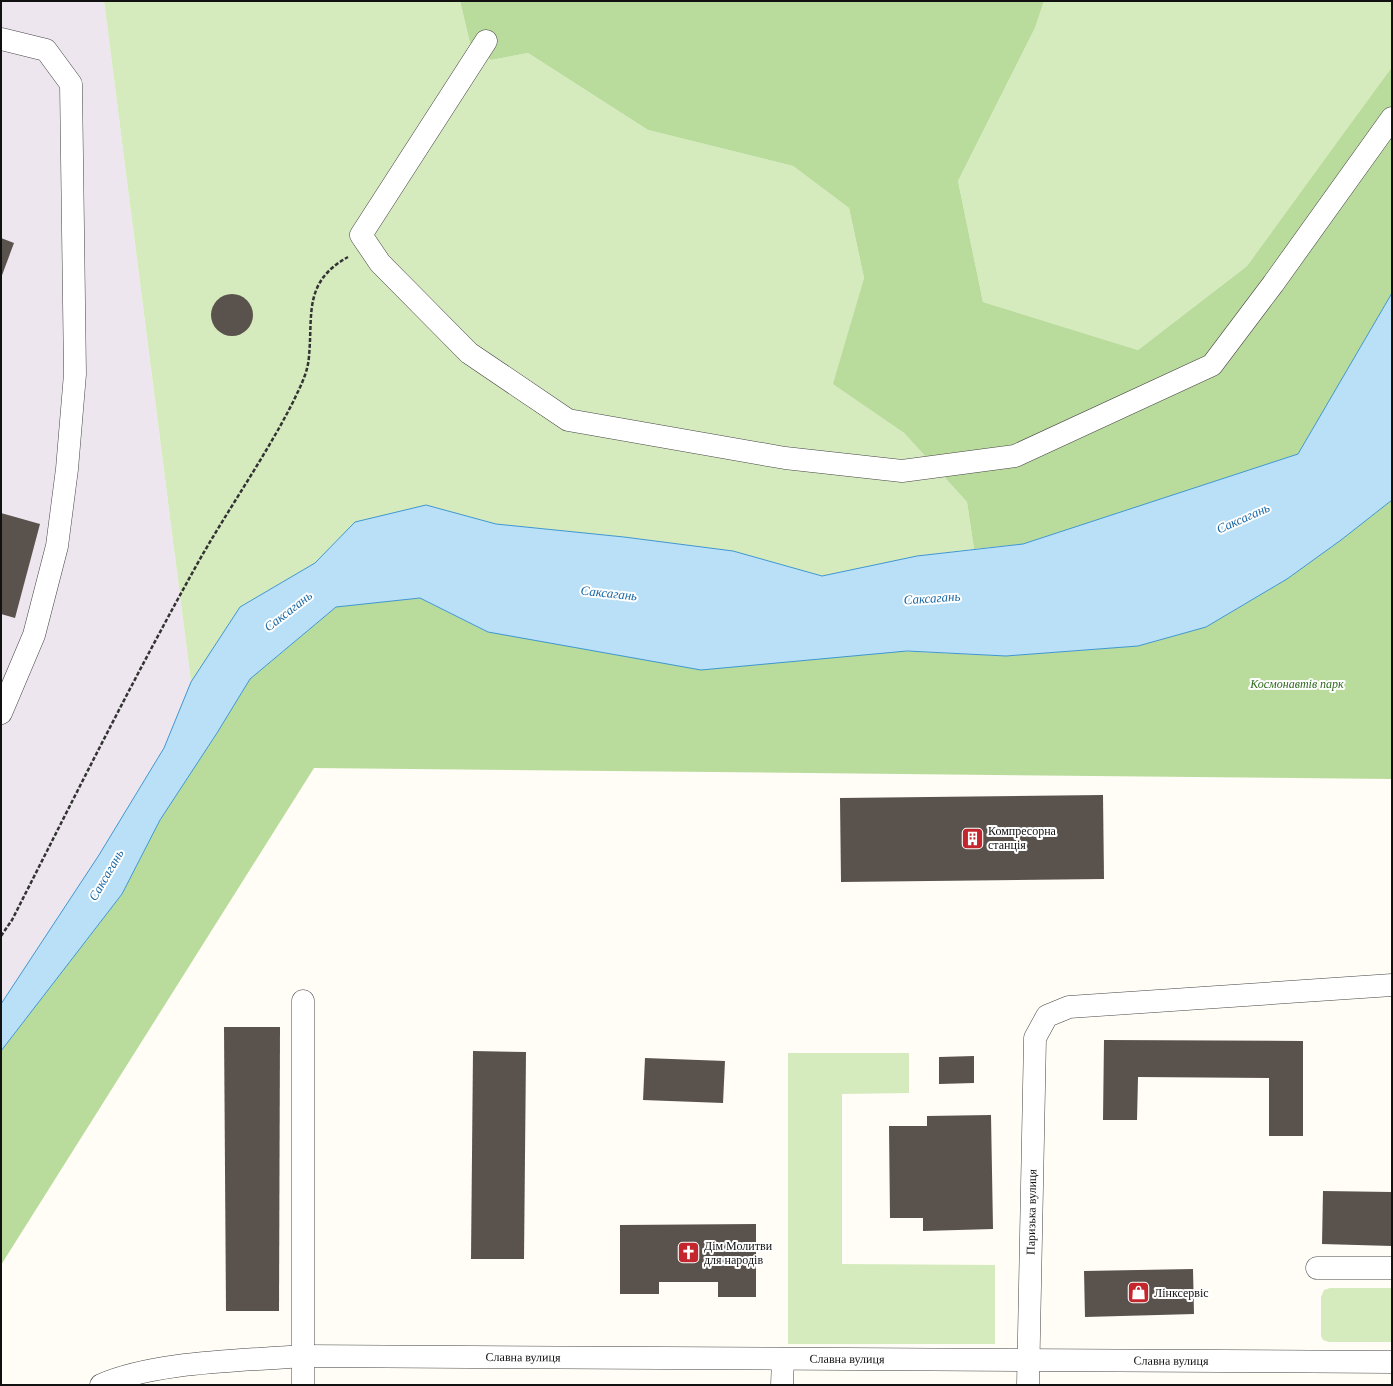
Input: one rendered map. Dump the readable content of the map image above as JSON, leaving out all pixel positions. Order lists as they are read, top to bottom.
{
  "streets": {
    "street": ["Паризька вулиця", "Славна вулиця"]
  },
  "crossings": [
    ["Паризька вулиця", "Славна вулиця"]
  ],
  "water": ["Саксагань"],
  "parks": ["Космонавтів парк"],
  "places": {
    "building": ["Компресорна станція"],
    "church": ["Дім Молитви для народів"],
    "shop": ["Лінксервіс"]
  }
}
